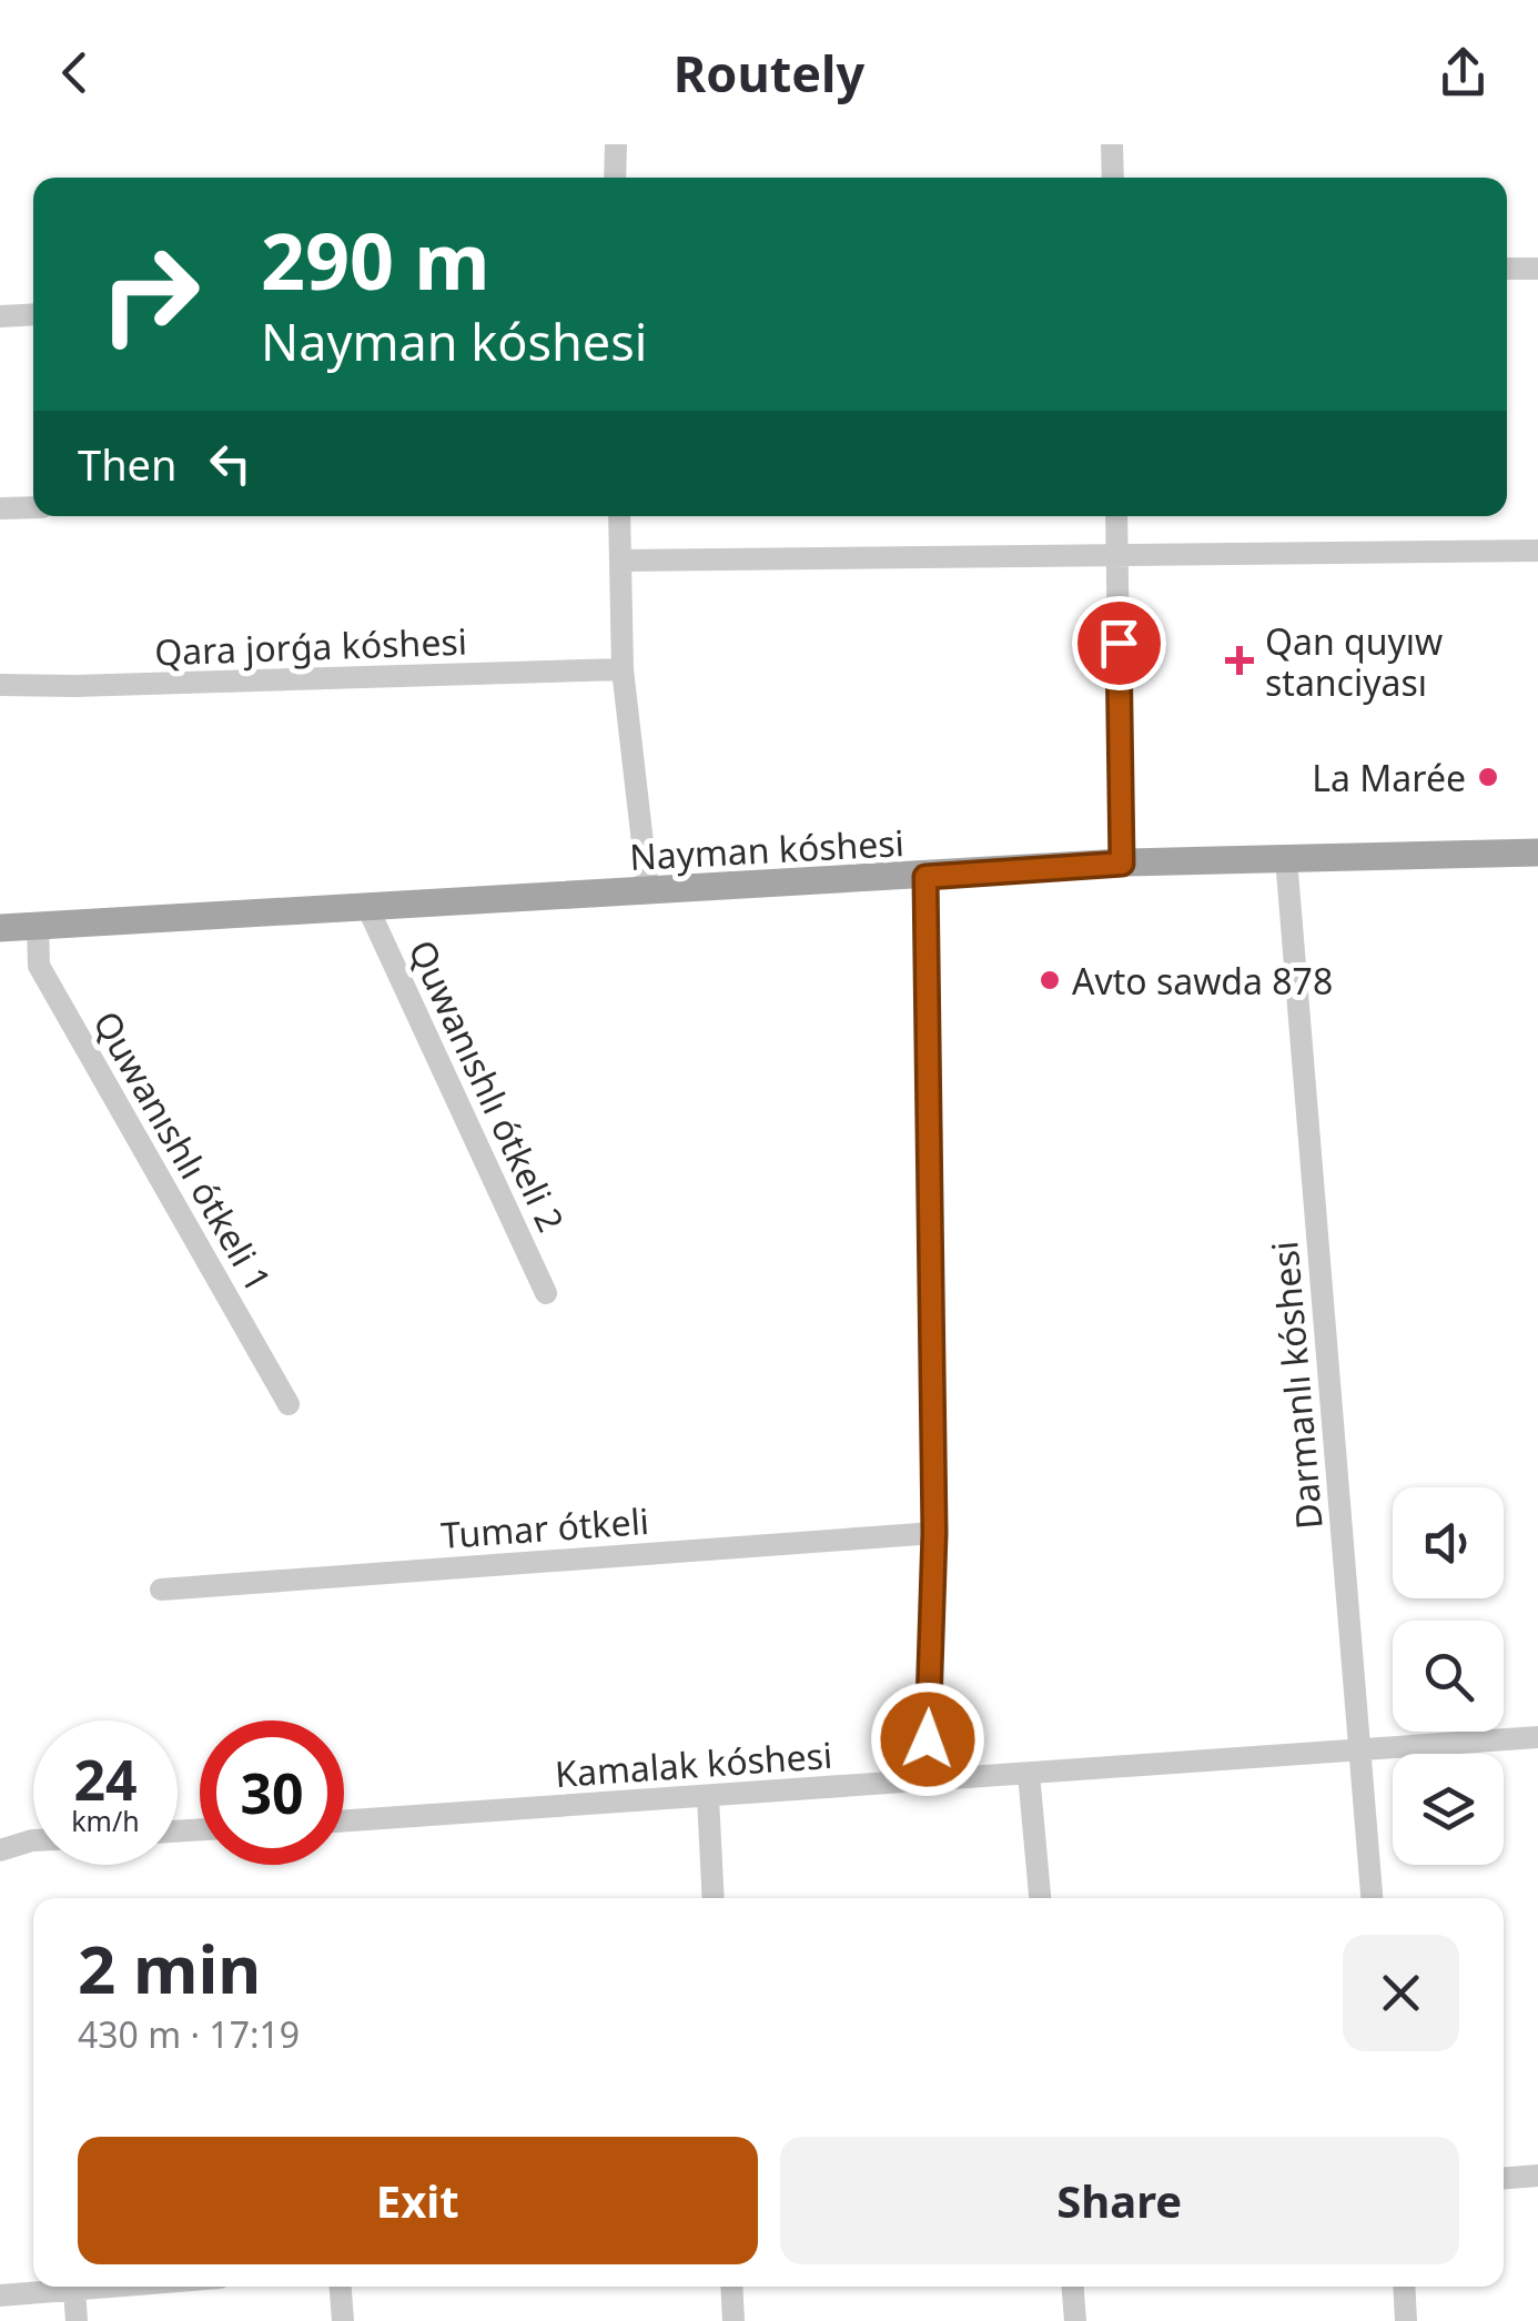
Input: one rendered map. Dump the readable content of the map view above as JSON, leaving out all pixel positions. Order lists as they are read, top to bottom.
{
  "streets": {
    "main road": ["Nayman kóshesi"],
    "street": [
      "Qara jorǵa kóshesi",
      "Quwanıshlı ótkeli 2",
      "Quwanıshlı ótkeli 1",
      "Darmanlı kóshesi",
      "Tumar ótkeli",
      "Kamalak kóshesi"
    ]
  },
  "crossings": [
    ["Nayman kóshesi", "Quwanıshlı ótkeli 2"],
    ["Nayman kóshesi", "Quwanıshlı ótkeli 1"],
    ["Nayman kóshesi", "Darmanlı kóshesi"],
    ["Darmanlı kóshesi", "Kamalak kóshesi"]
  ],
  "places": {
    "health": ["Qan quyıw stanciyası"],
    "other": ["La Marée", "Avto sawda 878"]
  },
  "page": {
    "header": "Routely",
    "turn": ["290 m", "Nayman kóshesi"],
    "then": "Then",
    "speed": "24 km/h",
    "limit": "30",
    "heading": ["2 min", "430 m · 17:19"],
    "buttons": ["Exit", "Share"]
  }
}
